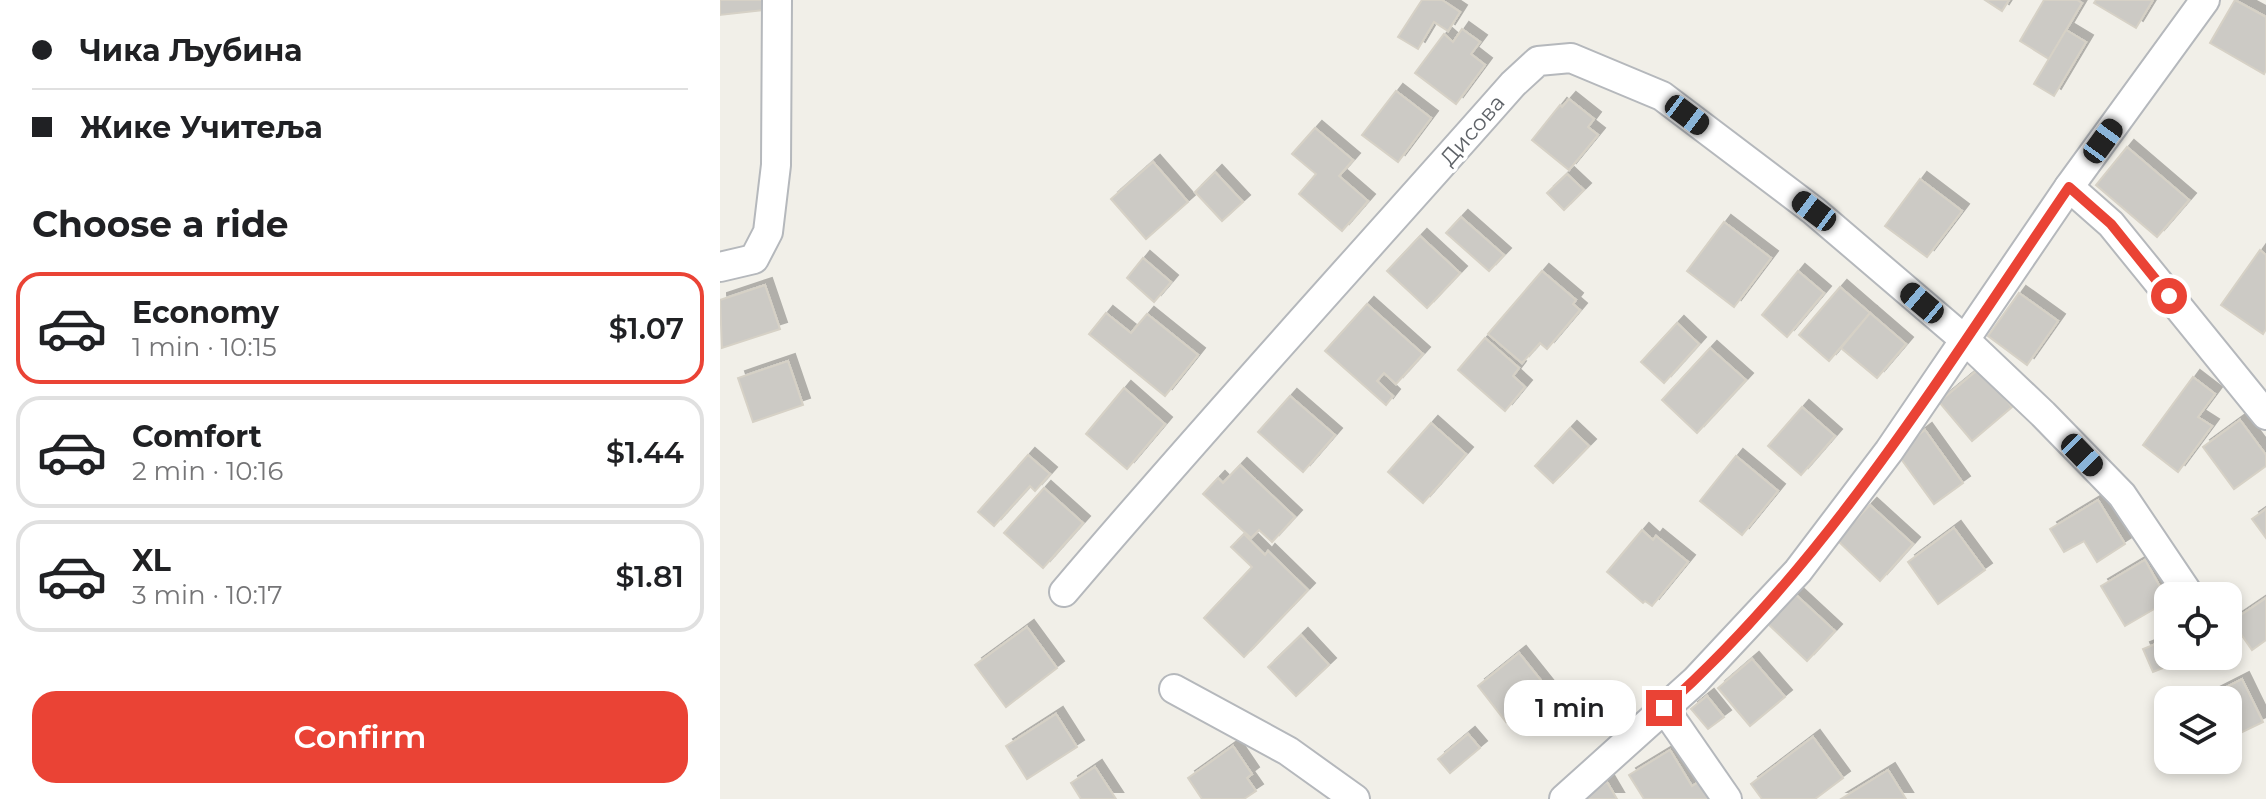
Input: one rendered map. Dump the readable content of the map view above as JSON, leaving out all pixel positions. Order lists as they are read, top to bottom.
{
  "streets": {
    "street": ["Дисова"]
  },
  "page": {
    "banner": ["Чика Љубина", "Жике Учитеља"],
    "heading": "Choose a ride",
    "list": [
      {
        "name": "Economy",
        "note": "1 min · 10:15",
        "value": "$1.07"
      },
      {
        "name": "Comfort",
        "note": "2 min · 10:16",
        "value": "$1.44"
      },
      {
        "name": "XL",
        "note": "3 min · 10:17",
        "value": "$1.81"
      }
    ],
    "buttons": "Confirm",
    "bubble": "1 min"
  }
}
